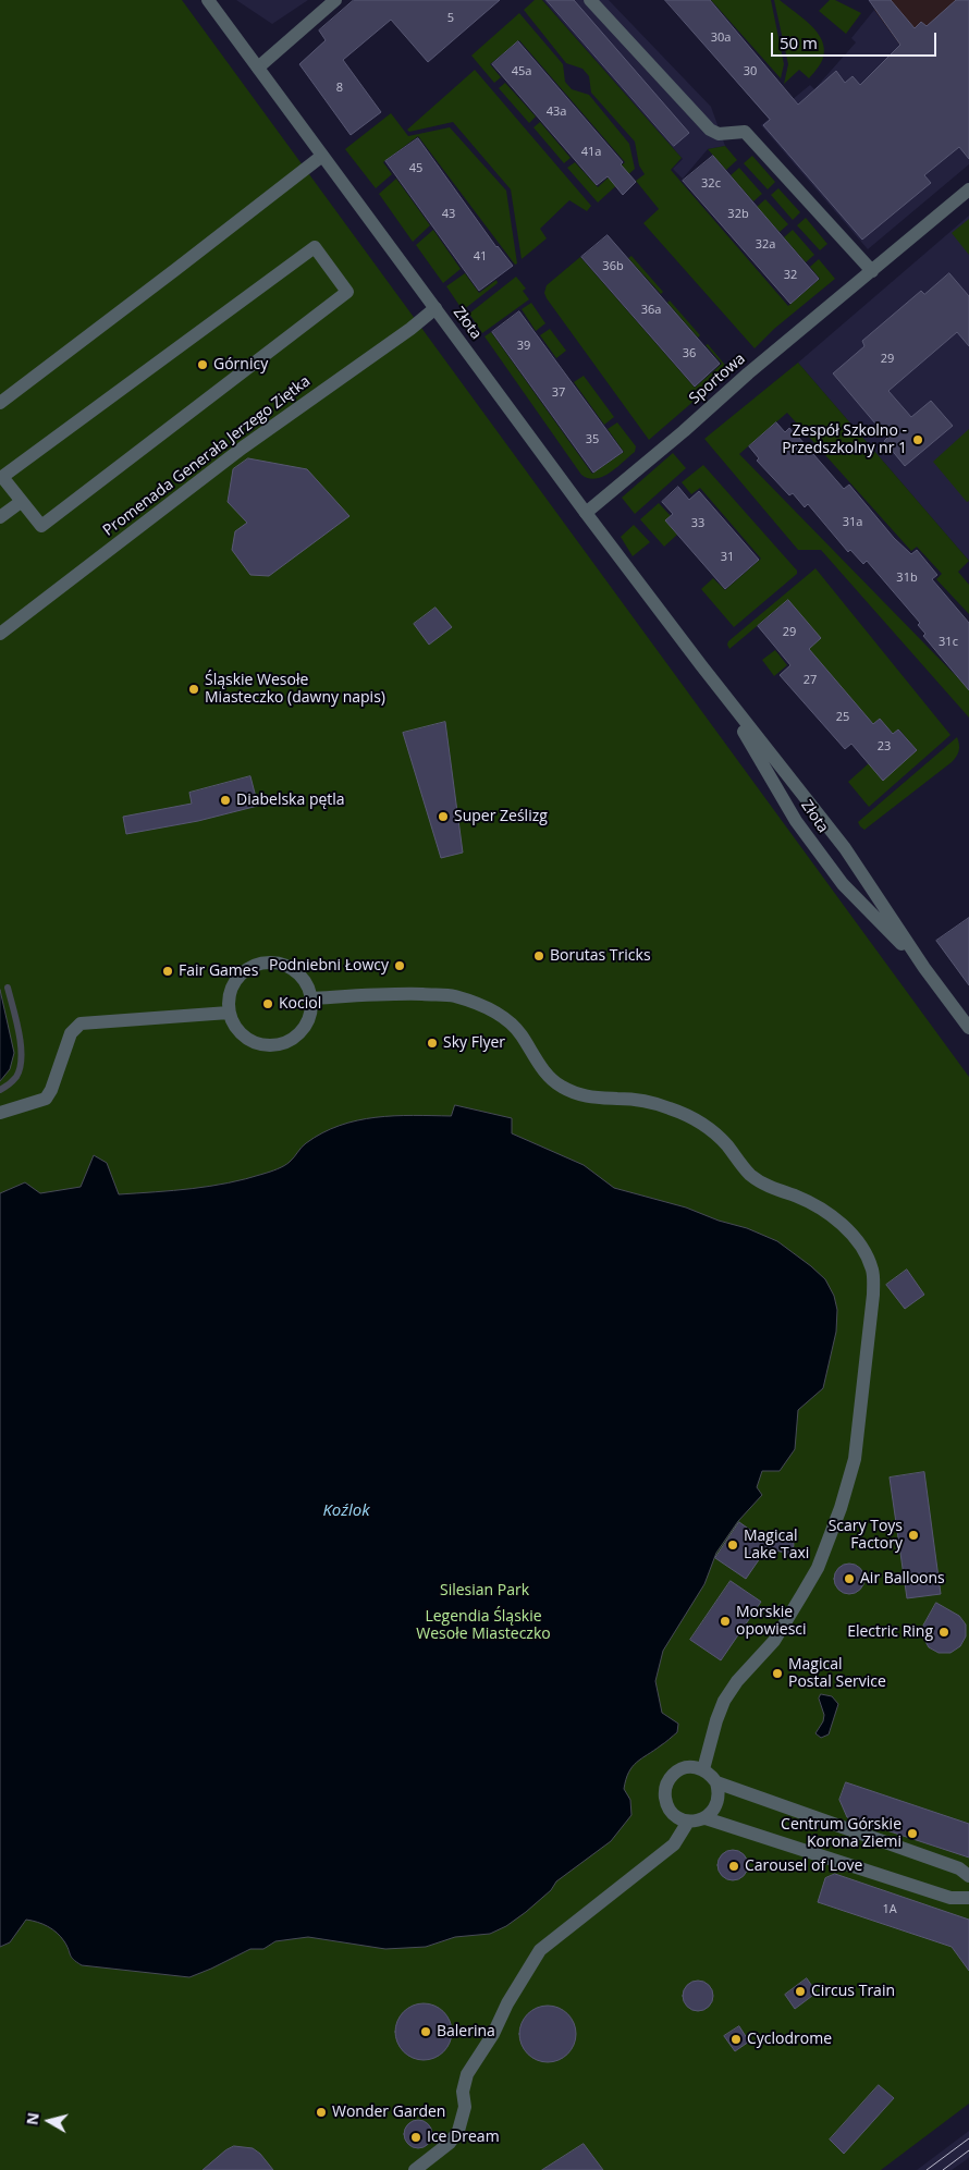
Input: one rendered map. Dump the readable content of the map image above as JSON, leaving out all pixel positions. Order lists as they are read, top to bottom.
{
  "streets": {
    "street": ["Złota", "Sportowa", "Promenada Generała Jerzego Ziętka"]
  },
  "crossings": [
    ["Złota", "Sportowa"],
    ["Złota", "Promenada Generała Jerzego Ziętka"]
  ],
  "water": ["Koźlok"],
  "parks": ["Silesian Park", "Legendia Śląskie Wesołe Miasteczko"],
  "places": [
    "Górnicy",
    "Zespół Szkolno - Przedszkolny nr 1",
    "Śląskie Wesołe Miasteczko (dawny napis)",
    "Diabelska pętla",
    "Super Ześlizg",
    "Borutas Tricks",
    "Podniebni Łowcy",
    "Fair Games",
    "Kociol",
    "Sky Flyer",
    "Scary Toys Factory",
    "Magical Lake Taxi",
    "Air Balloons",
    "Morskie opowiesci",
    "Electric Ring",
    "Magical Postal Service",
    "Centrum Górskie Korona Ziemi",
    "Carousel of Love",
    "Circus Train",
    "Balerina",
    "Cyclodrome",
    "Wonder Garden",
    "Ice Dream"
  ],
  "house_numbers": [
    "5",
    "30a",
    "45a",
    "30",
    "8",
    "43a",
    "41a",
    "45",
    "32c",
    "43",
    "32b",
    "32a",
    "41",
    "36b",
    "32",
    "36a",
    "39",
    "36",
    "29",
    "37",
    "35",
    "31a",
    "33",
    "31",
    "31b",
    "29",
    "31c",
    "27",
    "25",
    "23",
    "1A"
  ],
  "scale_bar": "50 m",
  "north": "left"
}
